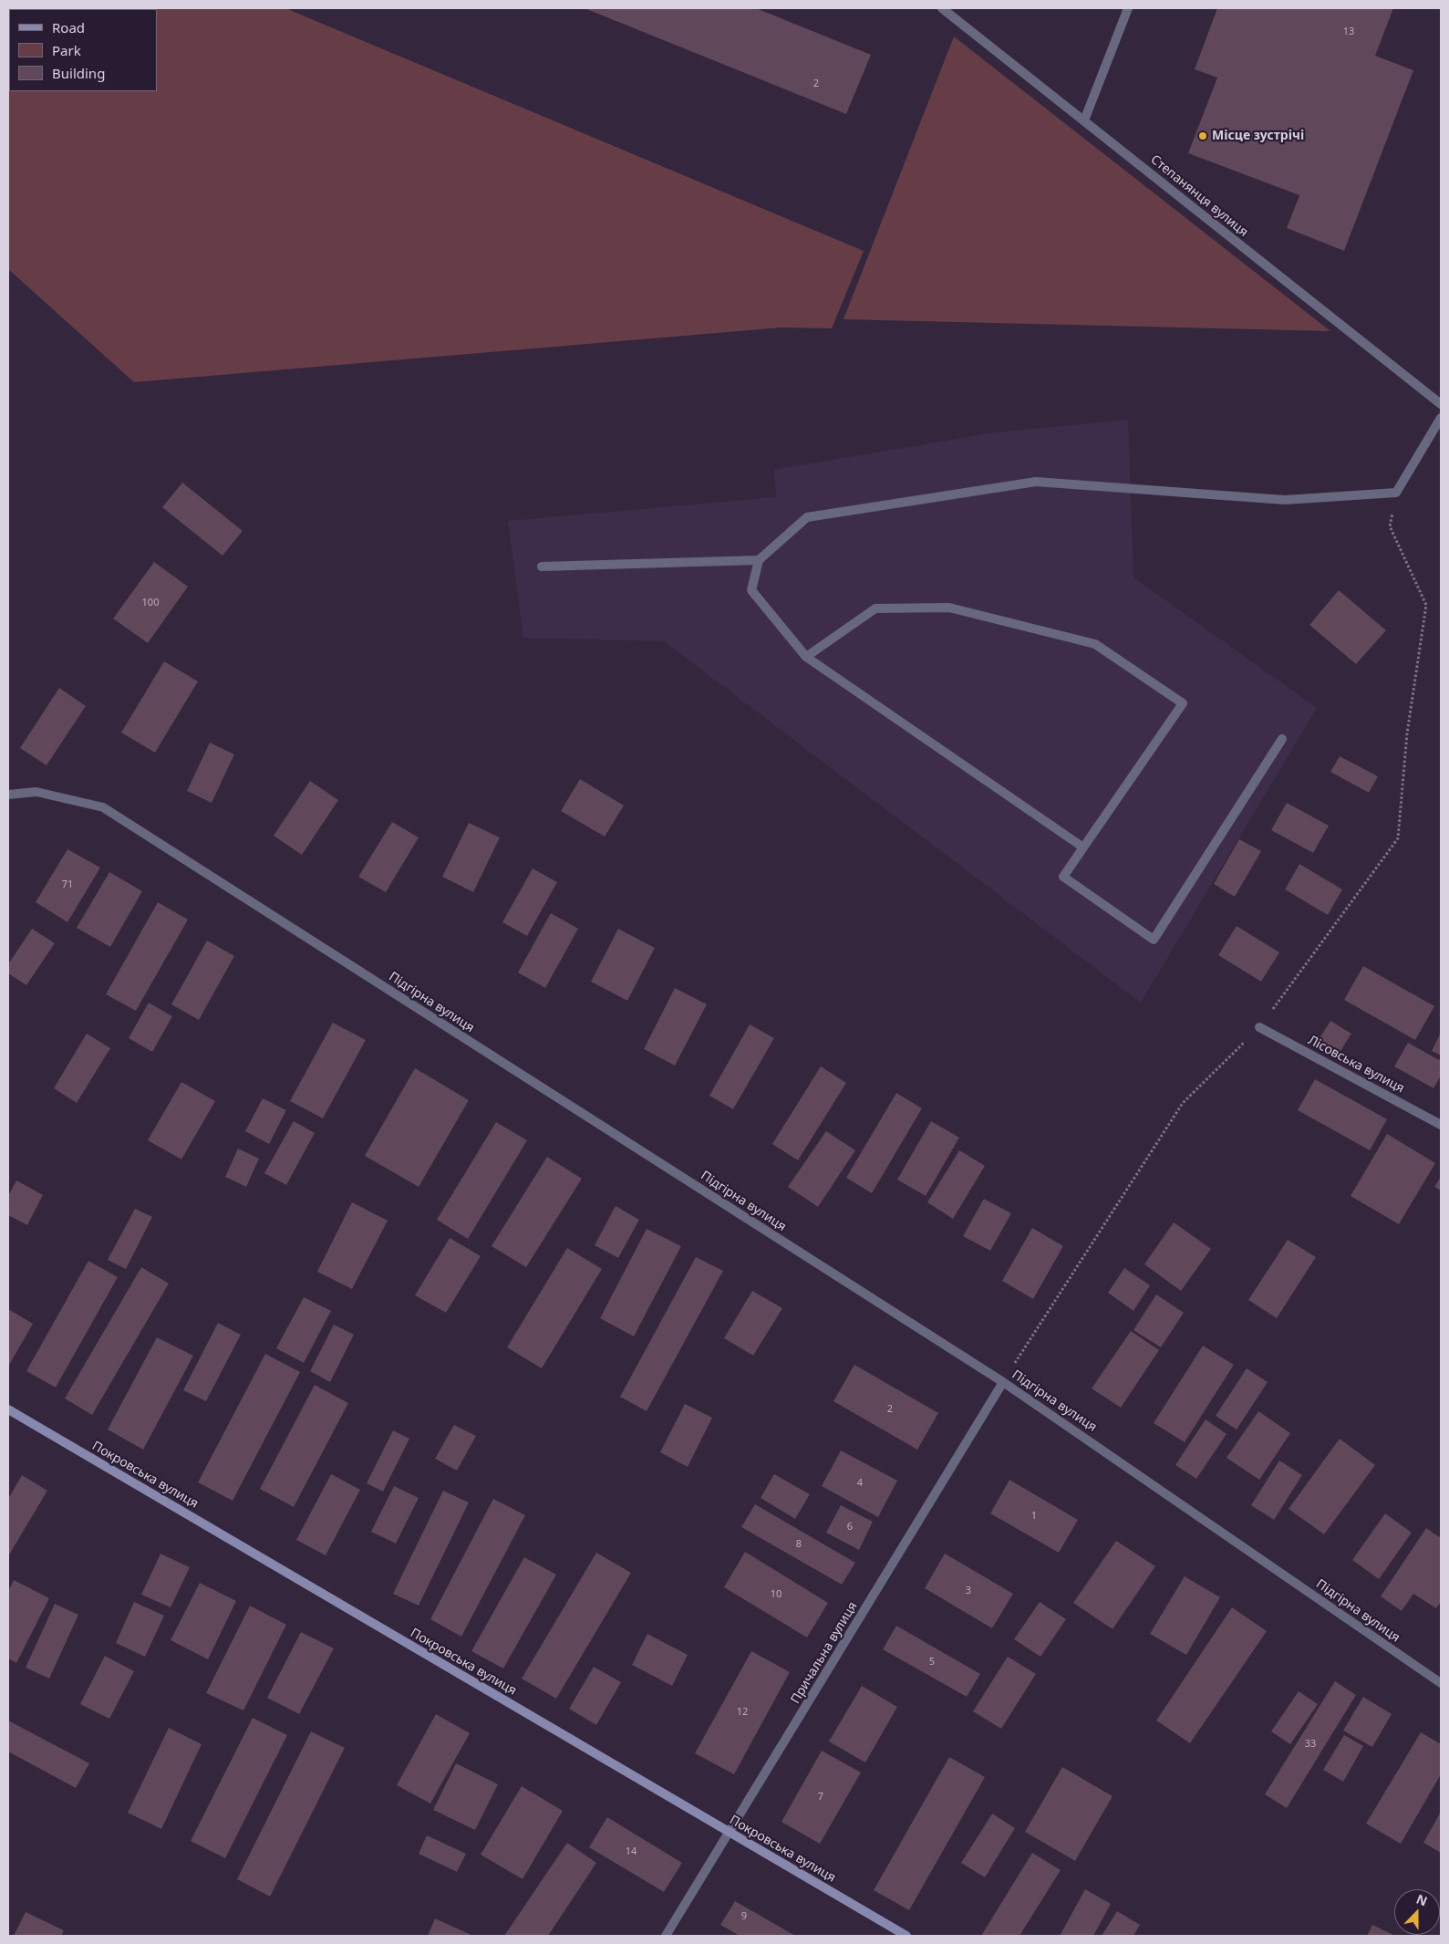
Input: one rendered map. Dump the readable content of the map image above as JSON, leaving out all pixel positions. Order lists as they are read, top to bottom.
{
  "streets": {
    "street": [
      "Степанянця вулиця",
      "Підгірна вулиця",
      "Лісовська вулиця",
      "Покровська вулиця",
      "Причальна вулиця"
    ]
  },
  "crossings": [
    ["Підгірна вулиця", "Причальна вулиця"],
    ["Покровська вулиця", "Причальна вулиця"]
  ],
  "places": ["Місце зустрічі"],
  "house_numbers": [
    "13",
    "2",
    "100",
    "71",
    "2",
    "4",
    "1",
    "6",
    "8",
    "3",
    "10",
    "5",
    "12",
    "33",
    "7",
    "14",
    "9"
  ],
  "legend": ["Road", "Park", "Building"],
  "north": "top"
}
